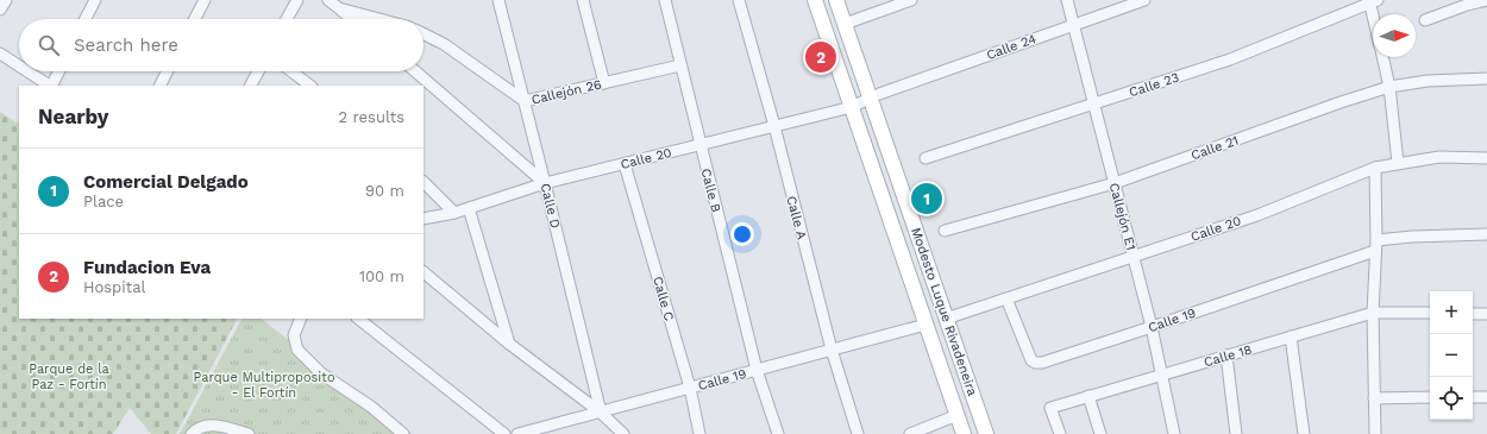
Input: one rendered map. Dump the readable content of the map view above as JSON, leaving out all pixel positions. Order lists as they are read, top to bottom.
{
  "streets": {
    "street": [
      "Calle 24",
      "Calle 23",
      "Callejón 26",
      "Calle 21",
      "Calle 20",
      "Calle B",
      "Calle D",
      "Callejón E1",
      "Calle A",
      "Calle C",
      "Modesto Luque Rivadeneira",
      "Calle 19",
      "Calle 18"
    ]
  },
  "crossings": [
    ["Calle 24", "Calle 20"],
    ["Calle 24", "Callejón E1"],
    ["Calle 24", "Modesto Luque Rivadeneira"],
    ["Calle 23", "Callejón E1"],
    ["Callejón 26", "Calle B"],
    ["Callejón 26", "Calle D"],
    ["Calle 21", "Callejón E1"],
    ["Calle 20", "Calle B"],
    ["Calle 20", "Calle D"],
    ["Calle 20", "Callejón E1"],
    ["Calle 20", "Calle A"],
    ["Calle 20", "Calle C"],
    ["Calle 20", "Modesto Luque Rivadeneira"],
    ["Calle 20", "Calle 19"],
    ["Calle B", "Calle 19"],
    ["Calle D", "Calle 19"],
    ["Callejón E1", "Calle 19"],
    ["Callejón E1", "Calle 18"],
    ["Calle A", "Calle 19"],
    ["Calle C", "Calle 19"],
    ["Modesto Luque Rivadeneira", "Calle 19"]
  ],
  "parks": ["Parque de la Paz - Fortín", "Parque Multiproposito - El Fortín"],
  "north": "right",
  "page": {
    "search": "Search here",
    "pins": ["2", "1"],
    "heading": ["Nearby", "2 results"],
    "list": [
      {
        "mark": "1",
        "name": "Comercial Delgado",
        "note": "Place",
        "value": "90 m"
      },
      {
        "mark": "2",
        "name": "Fundacion Eva",
        "note": "Hospital",
        "value": "100 m"
      }
    ],
    "map_buttons": ["+", "−"]
  }
}
